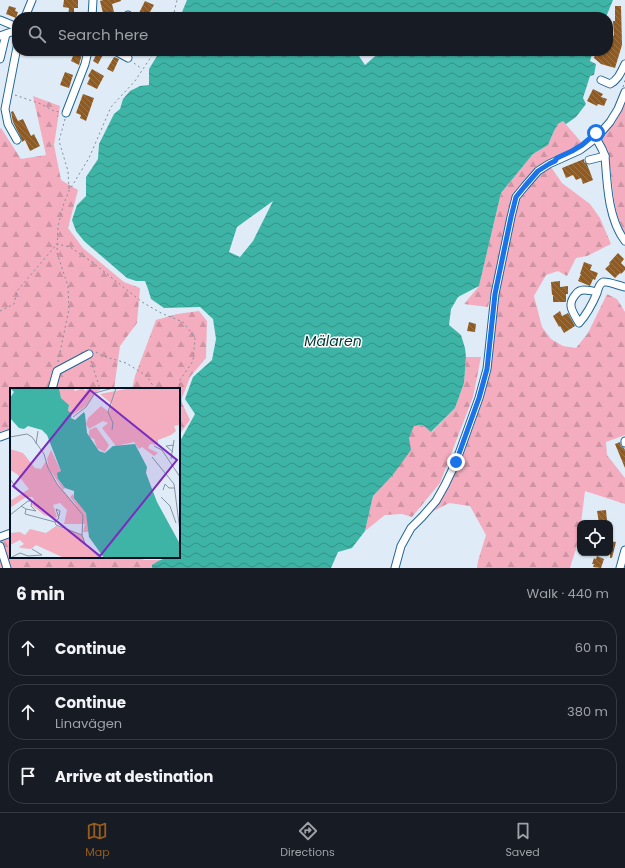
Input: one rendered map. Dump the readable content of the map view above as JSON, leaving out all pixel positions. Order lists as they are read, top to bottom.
{
  "water": ["Mälaren"],
  "page": {
    "search": "Search here",
    "heading": ["6 min", "Walk · 440 m"],
    "list": [
      ["Continue", "60 m"],
      ["Continue", "Linavägen", "380 m"],
      "Arrive at destination"
    ],
    "nav": ["Map", "Directions", "Saved"]
  }
}
